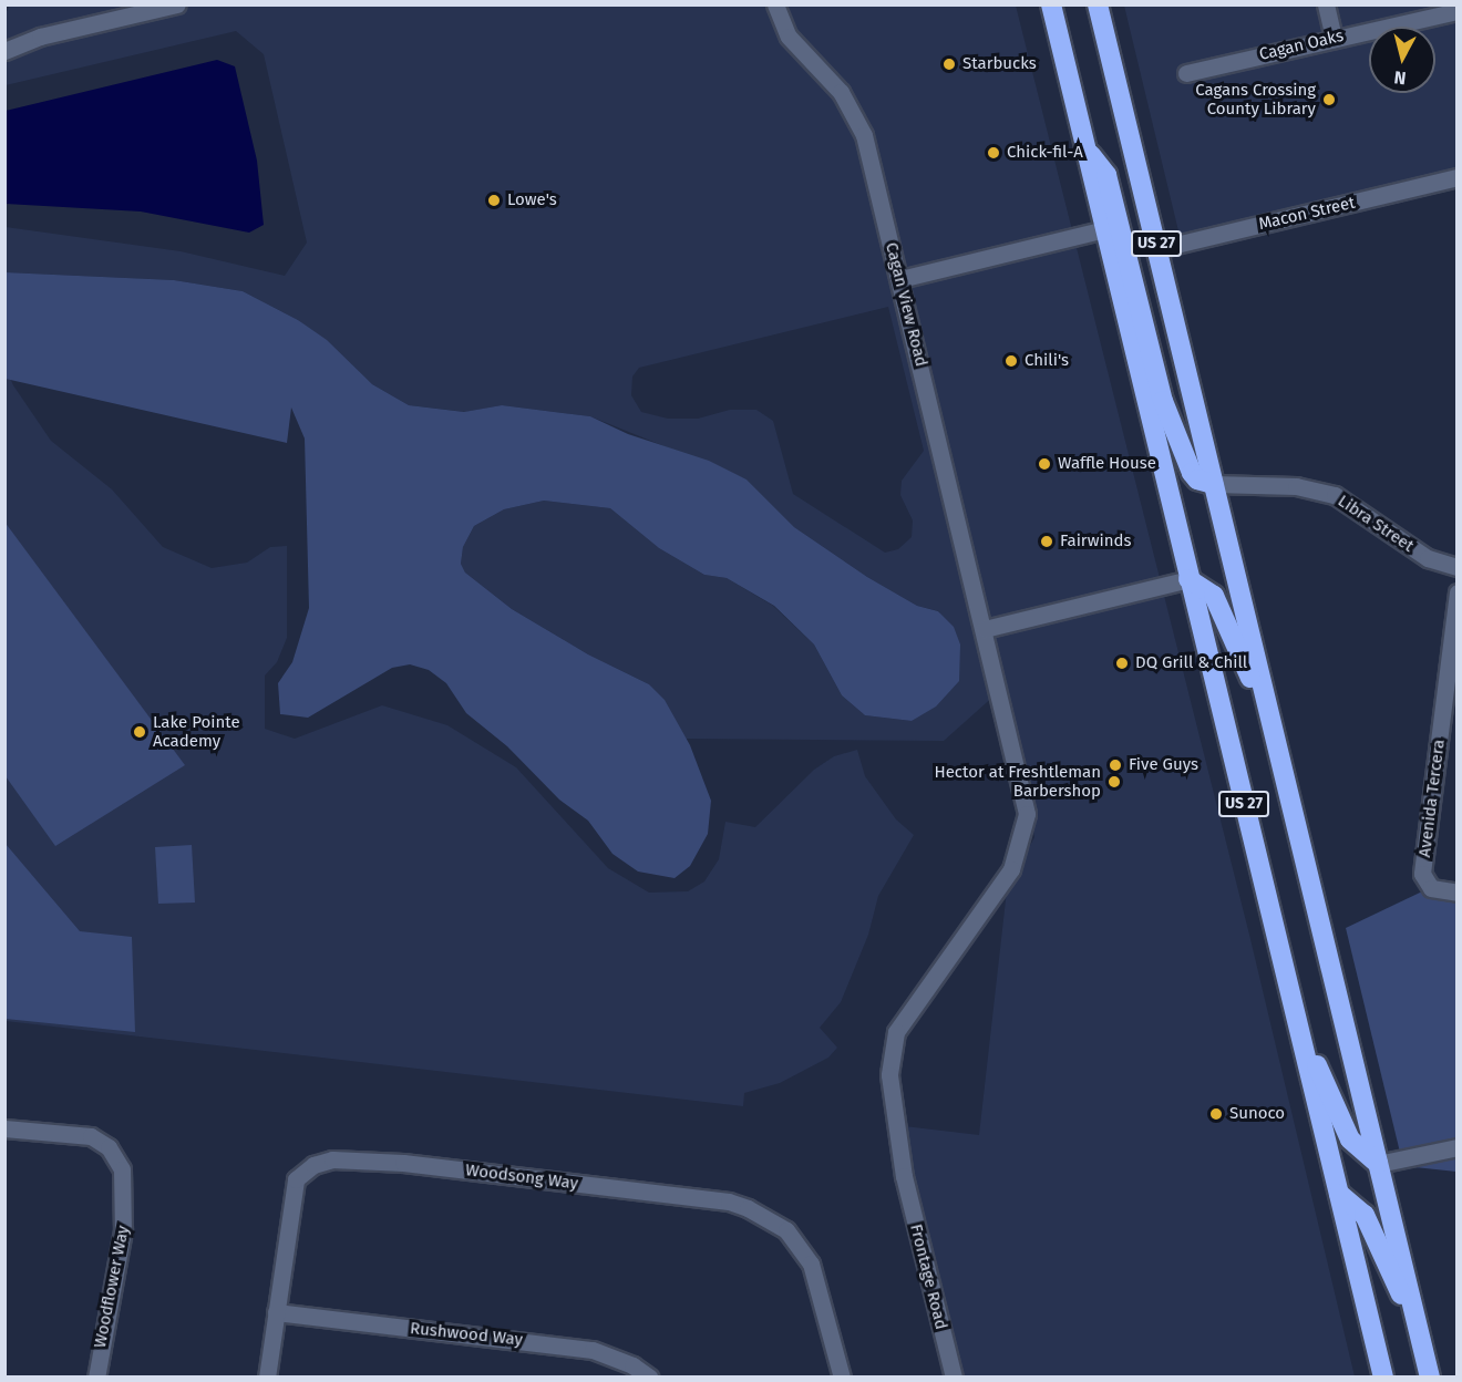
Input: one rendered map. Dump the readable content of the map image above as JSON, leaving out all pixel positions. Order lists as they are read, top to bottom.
{
  "streets": {
    "highway": ["US 27"],
    "street": [
      "Cagan Oaks",
      "Macon Street",
      "Cagan View Road",
      "Libra Street",
      "Avenida Tercera",
      "Woodsong Way",
      "Frontage Road",
      "Woodflower Way",
      "Rushwood Way"
    ]
  },
  "crossings": [
    ["Macon Street", "US 27"],
    ["US 27", "Libra Street"],
    ["Cagan View Road", "Frontage Road"],
    ["Woodsong Way", "Rushwood Way"]
  ],
  "places": [
    "Starbucks",
    "Cagans Crossing County Library",
    "Chick-fil-A",
    "Lowe's",
    "Chili's",
    "Waffle House",
    "Fairwinds",
    "DQ Grill & Chill",
    "Lake Pointe Academy",
    "Five Guys",
    "Hector at Freshtleman Barbershop",
    "Sunoco"
  ],
  "north": "bottom"
}
